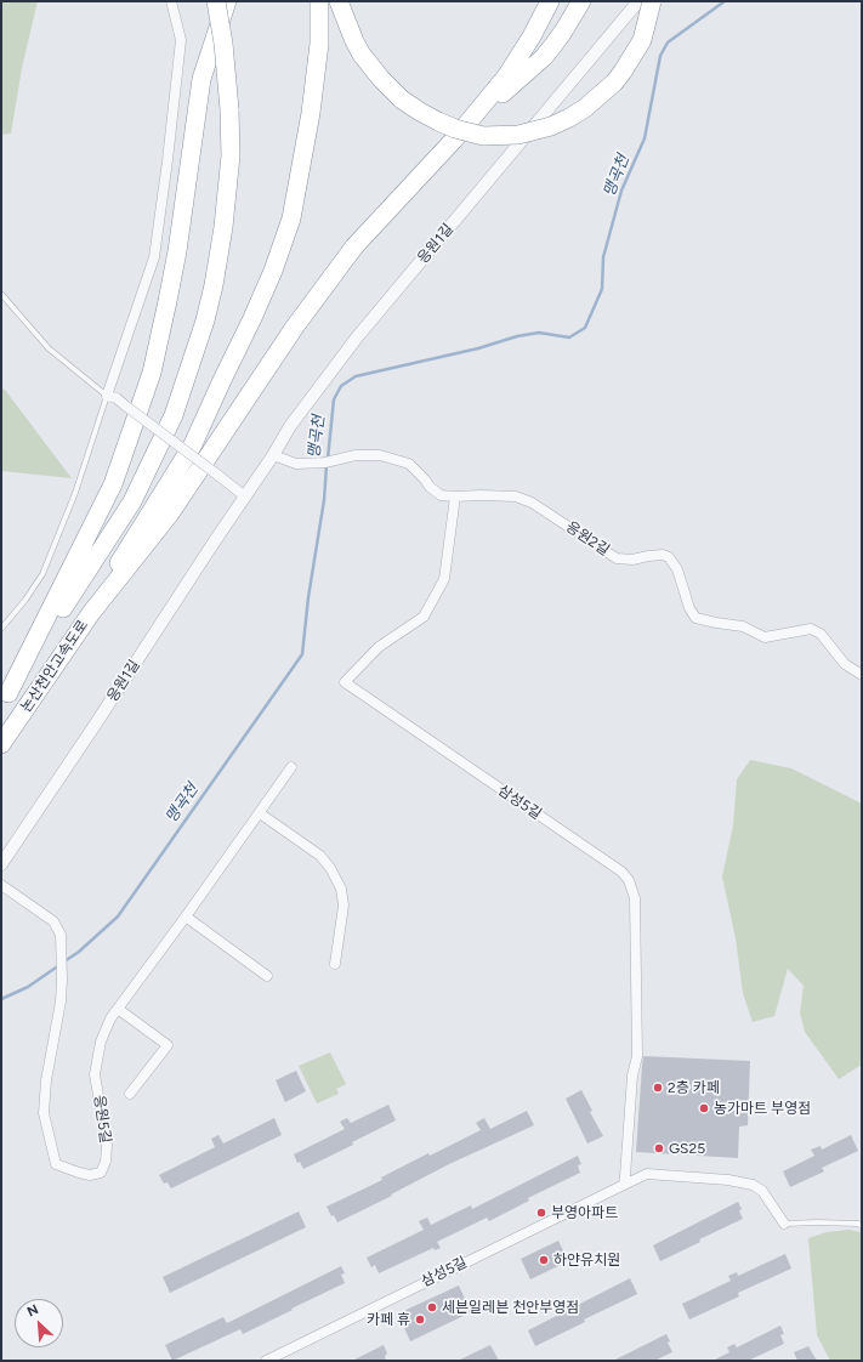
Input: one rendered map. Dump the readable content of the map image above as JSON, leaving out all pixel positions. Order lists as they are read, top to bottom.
{
  "streets": {
    "highway": ["논산천안고속도로"],
    "street": [
      "응원1길",
      "응원2길",
      "삼성5길",
      "응원5길"
    ]
  },
  "crossings": [
    ["응원1길", "응원2길"],
    ["응원2길", "삼성5길"]
  ],
  "water": ["맹곡천"],
  "places": [
    "2층 카페",
    "농가마트 부영점",
    "GS25",
    "부영아파트",
    "하얀유치원",
    "세븐일레븐 천안부영점",
    "카페 휴"
  ],
  "north": "top left"
}
